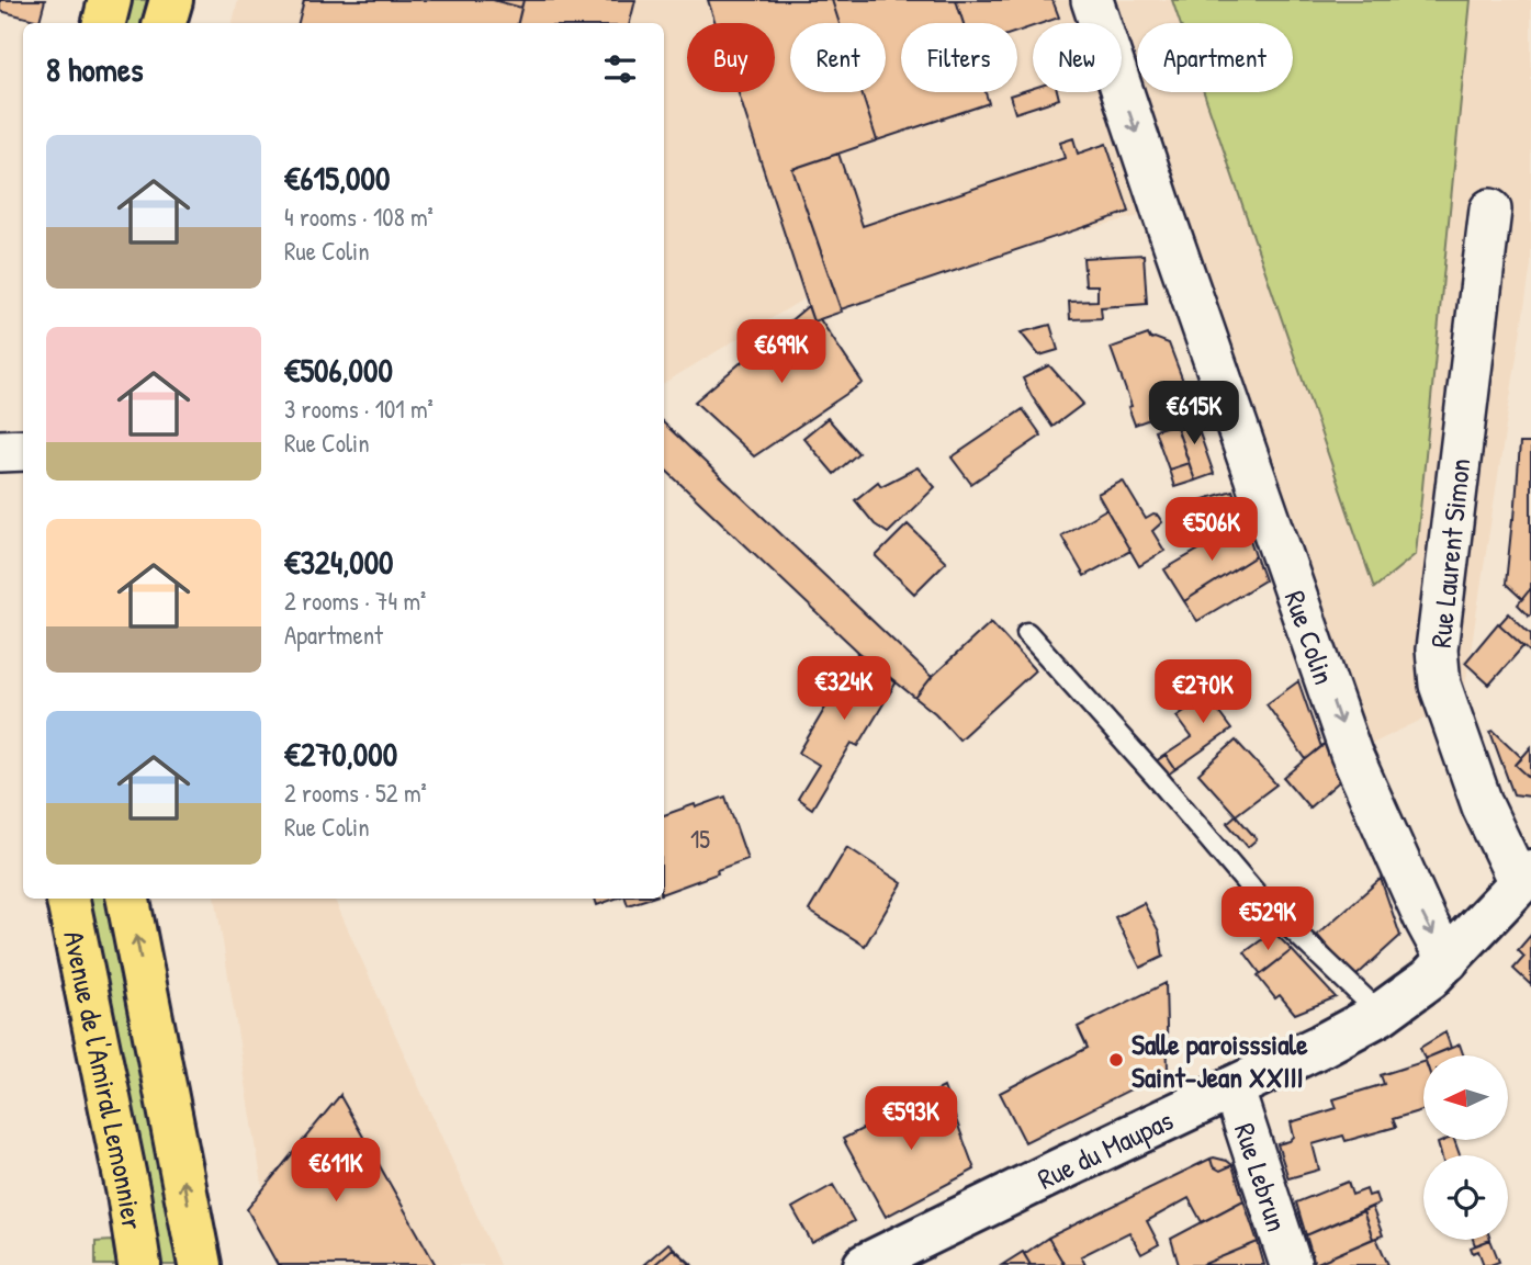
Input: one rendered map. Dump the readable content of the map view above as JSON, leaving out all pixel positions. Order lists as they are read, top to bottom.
{
  "streets": {
    "main road": ["Avenue de l'Amiral Lemonnier"],
    "street": [
      "Rue Laurent Simon",
      "Rue Colin",
      "Rue du Maupas",
      "Rue Lebrun"
    ]
  },
  "crossings": [
    ["Rue Laurent Simon", "Rue du Maupas"],
    ["Rue Colin", "Rue du Maupas"],
    ["Rue du Maupas", "Rue Lebrun"]
  ],
  "one_way": ["Rue Colin"],
  "places": ["Salle paroisssiale Saint-Jean XXIII"],
  "house_numbers": ["15"],
  "north": "left",
  "page": {
    "chip": [
      "Buy",
      "Rent",
      "Filters",
      "New",
      "Apartment"
    ],
    "heading": "8 homes",
    "list": [
      {
        "name": "€615,000",
        "note": "4 rooms · 108 m² · Rue Colin"
      },
      {
        "name": "€506,000",
        "note": "3 rooms · 101 m² · Rue Colin"
      },
      {
        "name": "€324,000",
        "note": "2 rooms · 74 m² · Apartment"
      },
      {
        "name": "€270,000",
        "note": "2 rooms · 52 m² · Rue Colin"
      }
    ],
    "price": [
      "€699K",
      "€615K",
      "€506K",
      "€324K",
      "€270K",
      "€529K",
      "€593K",
      "€611K"
    ]
  }
}
